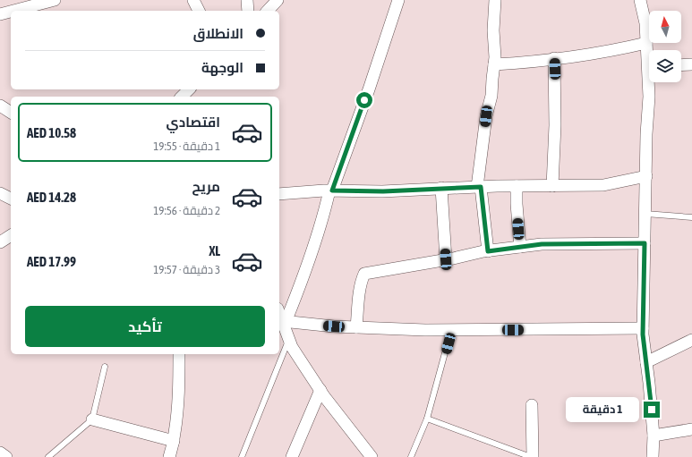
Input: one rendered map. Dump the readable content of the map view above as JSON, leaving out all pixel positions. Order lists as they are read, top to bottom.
{
  "north": "top",
  "page": {
    "banner": ["الانطلاق", "الوجهة"],
    "list": [
      {
        "name": "اقتصادي",
        "note": "1 دقيقة · 19:55",
        "value": "AED 10.58"
      },
      {
        "name": "مريح",
        "note": "2 دقيقة · 19:56",
        "value": "AED 14.28"
      },
      {
        "name": "XL",
        "note": "3 دقيقة · 19:57",
        "value": "AED 17.99"
      }
    ],
    "buttons": "تأكيد",
    "bubble": "1 دقيقة"
  }
}
